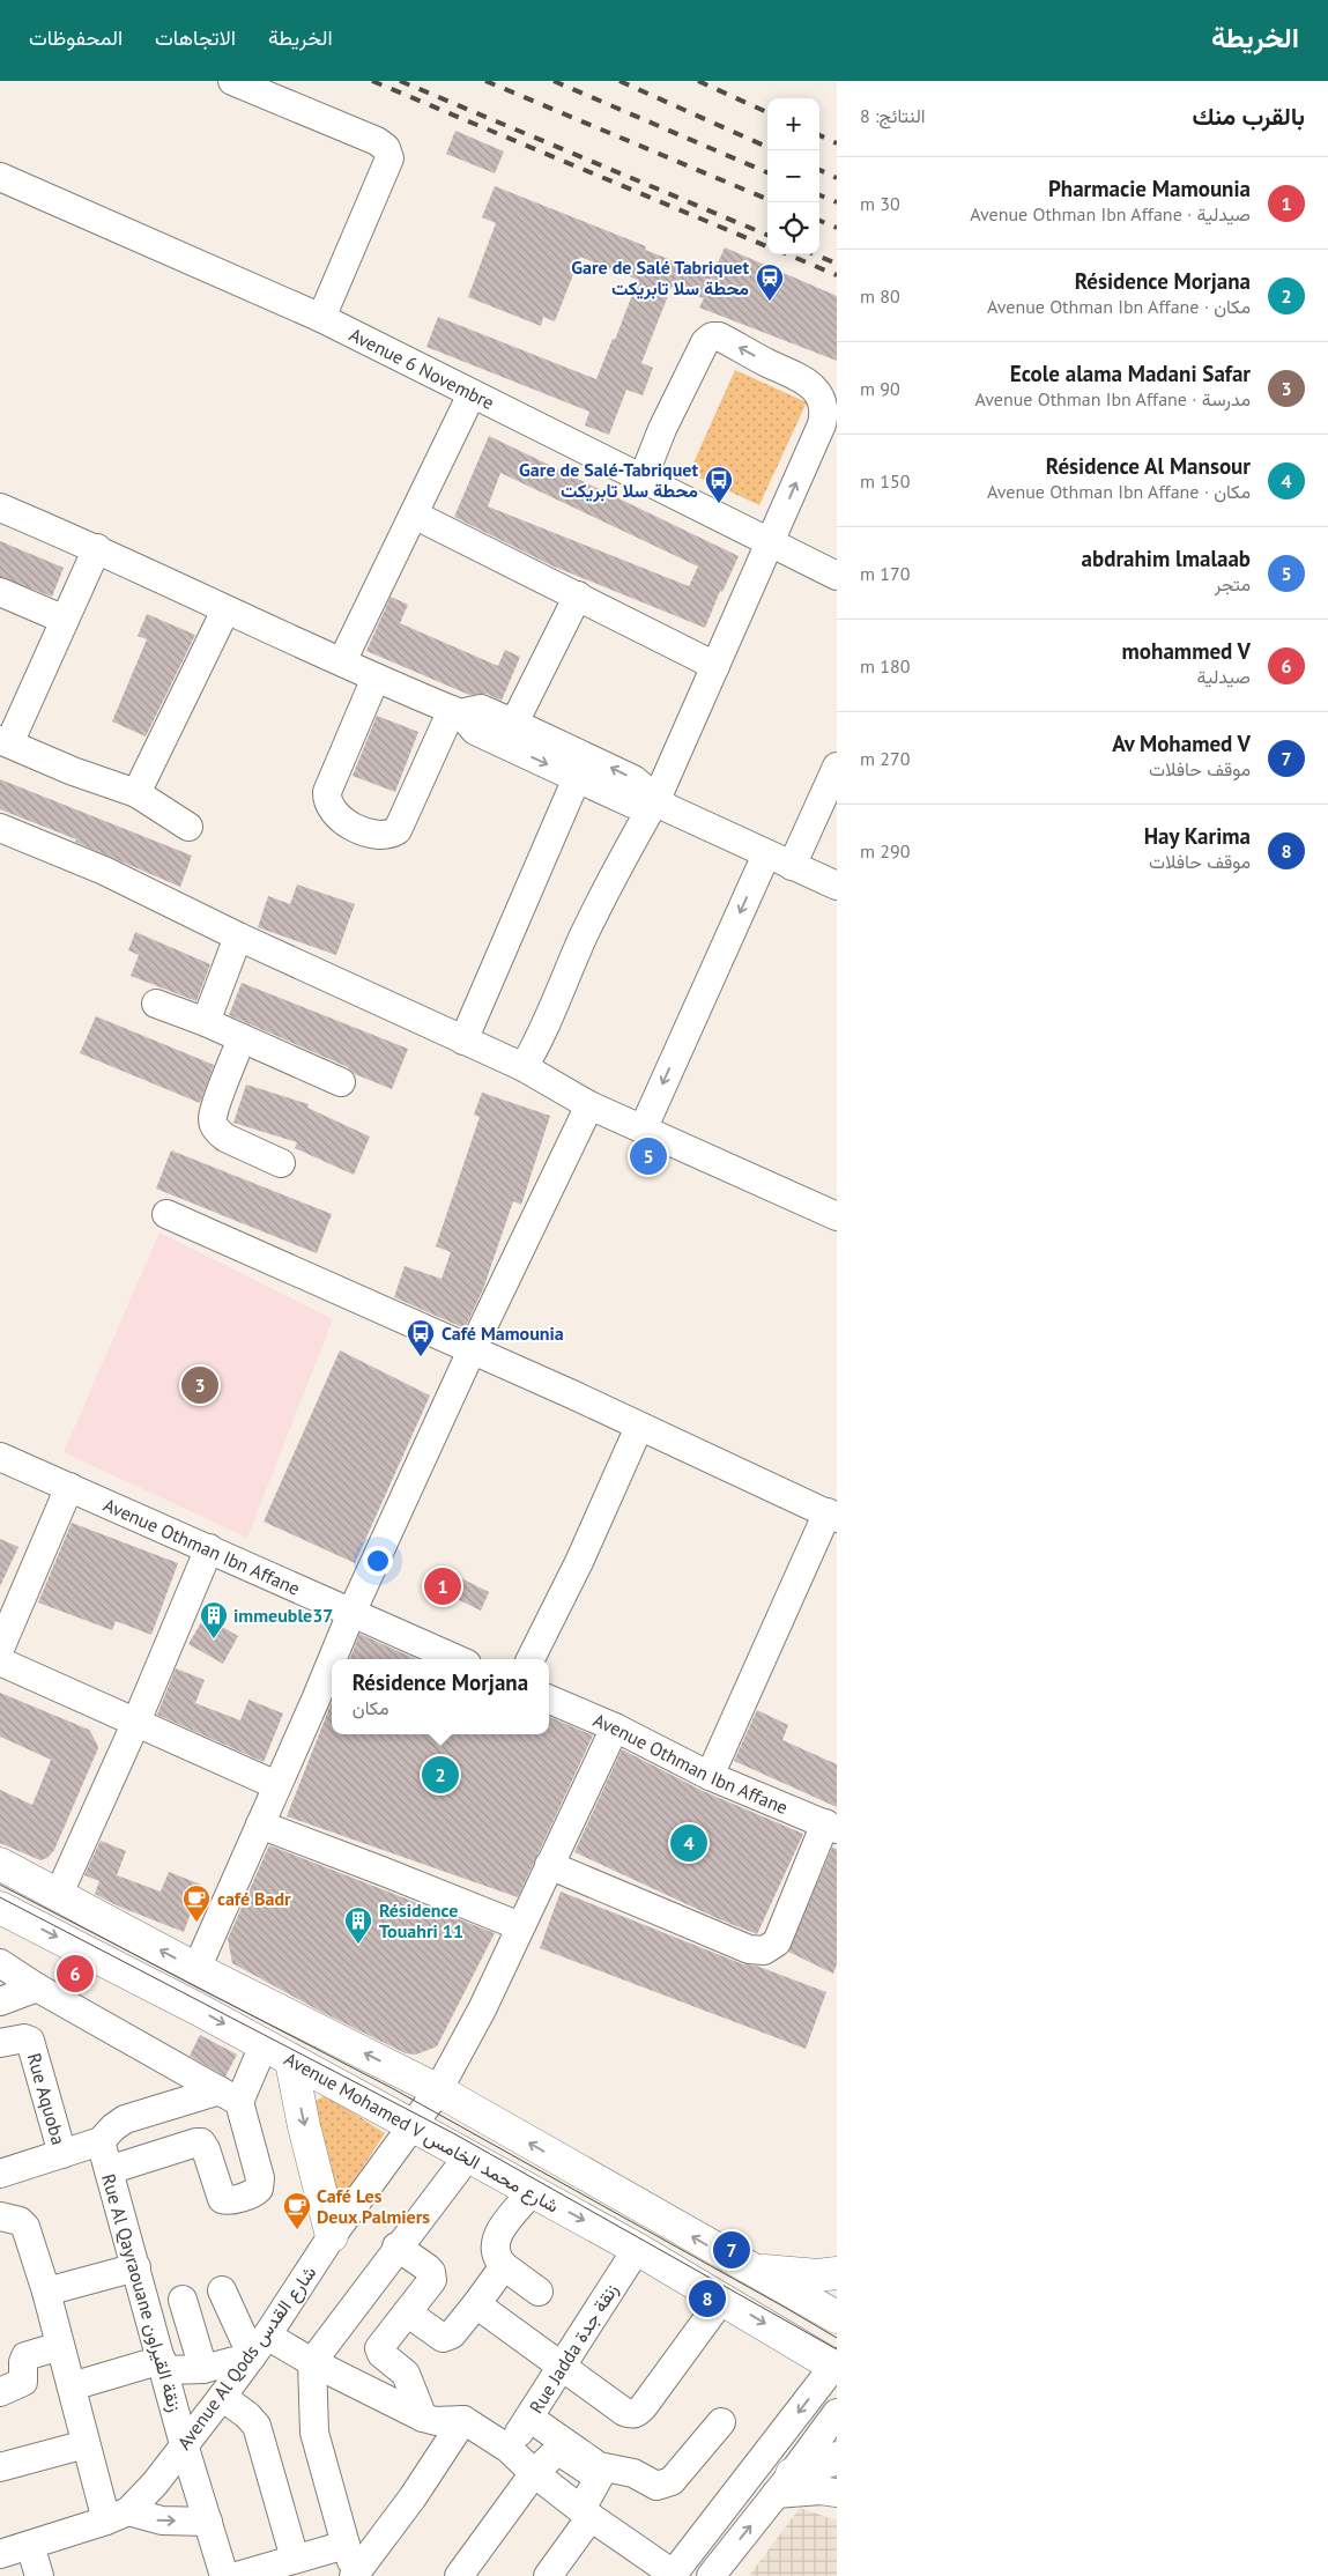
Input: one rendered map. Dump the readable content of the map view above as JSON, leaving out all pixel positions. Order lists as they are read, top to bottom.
{
  "streets": {
    "main road": ["Avenue Mohamed V شارع محمد الخامس"],
    "street": [
      "Avenue 6 Novembre",
      "Avenue Othman Ibn Affane",
      "Rue Aquoba",
      "Rue Al Qayraouane زنقة القيراون",
      "Rue Jadda زنقة جدة",
      "Avenue Al Qods شارع القدس"
    ]
  },
  "crossings": [
    ["Avenue Othman Ibn Affane", "Avenue Al Qods شارع القدس"],
    ["Avenue Mohamed V شارع محمد الخامس", "Rue Jadda زنقة جدة"],
    ["Avenue Mohamed V شارع محمد الخامس", "Avenue Al Qods شارع القدس"],
    ["Rue Al Qayraouane زنقة القيراون", "Avenue Al Qods شارع القدس"]
  ],
  "places": {
    "station": ["Gare de Salé Tabriquet محطة سلا تابريكت"],
    "bus stop": ["Gare de Salé-Tabriquet محطة سلا تابريكت", "Café Mamounia"],
    "building": ["immeuble37", "Résidence Touahri 11"],
    "cafe": ["café Badr", "Café Les Deux Palmiers"]
  },
  "page": {
    "header": "الخريطة",
    "nav": ["الخريطة", "الاتجاهات", "المحفوظات"],
    "heading": ["بالقرب منك", "النتائج: 8"],
    "map_buttons": ["+", "−"],
    "list": [
      {
        "mark": "1",
        "name": "Pharmacie Mamounia",
        "note": "صيدلية · Avenue Othman Ibn Affane",
        "value": "30 m"
      },
      {
        "mark": "2",
        "name": "Résidence Morjana",
        "note": "مكان · Avenue Othman Ibn Affane",
        "value": "80 m"
      },
      {
        "mark": "3",
        "name": "Ecole alama Madani Safar",
        "note": "مدرسة · Avenue Othman Ibn Affane",
        "value": "90 m"
      },
      {
        "mark": "4",
        "name": "Résidence Al Mansour",
        "note": "مكان · Avenue Othman Ibn Affane",
        "value": "150 m"
      },
      {
        "mark": "5",
        "name": "abdrahim lmalaab",
        "note": "متجر",
        "value": "170 m"
      },
      {
        "mark": "6",
        "name": "mohammed V",
        "note": "صيدلية",
        "value": "180 m"
      },
      {
        "mark": "7",
        "name": "Av Mohamed V",
        "note": "موقف حافلات",
        "value": "270 m"
      },
      {
        "mark": "8",
        "name": "Hay Karima",
        "note": "موقف حافلات",
        "value": "290 m"
      }
    ],
    "pins": [
      "5",
      "3",
      "1",
      "2",
      "4",
      "6",
      "7",
      "8"
    ],
    "popup": ["Résidence Morjana", "مكان"]
  }
}
